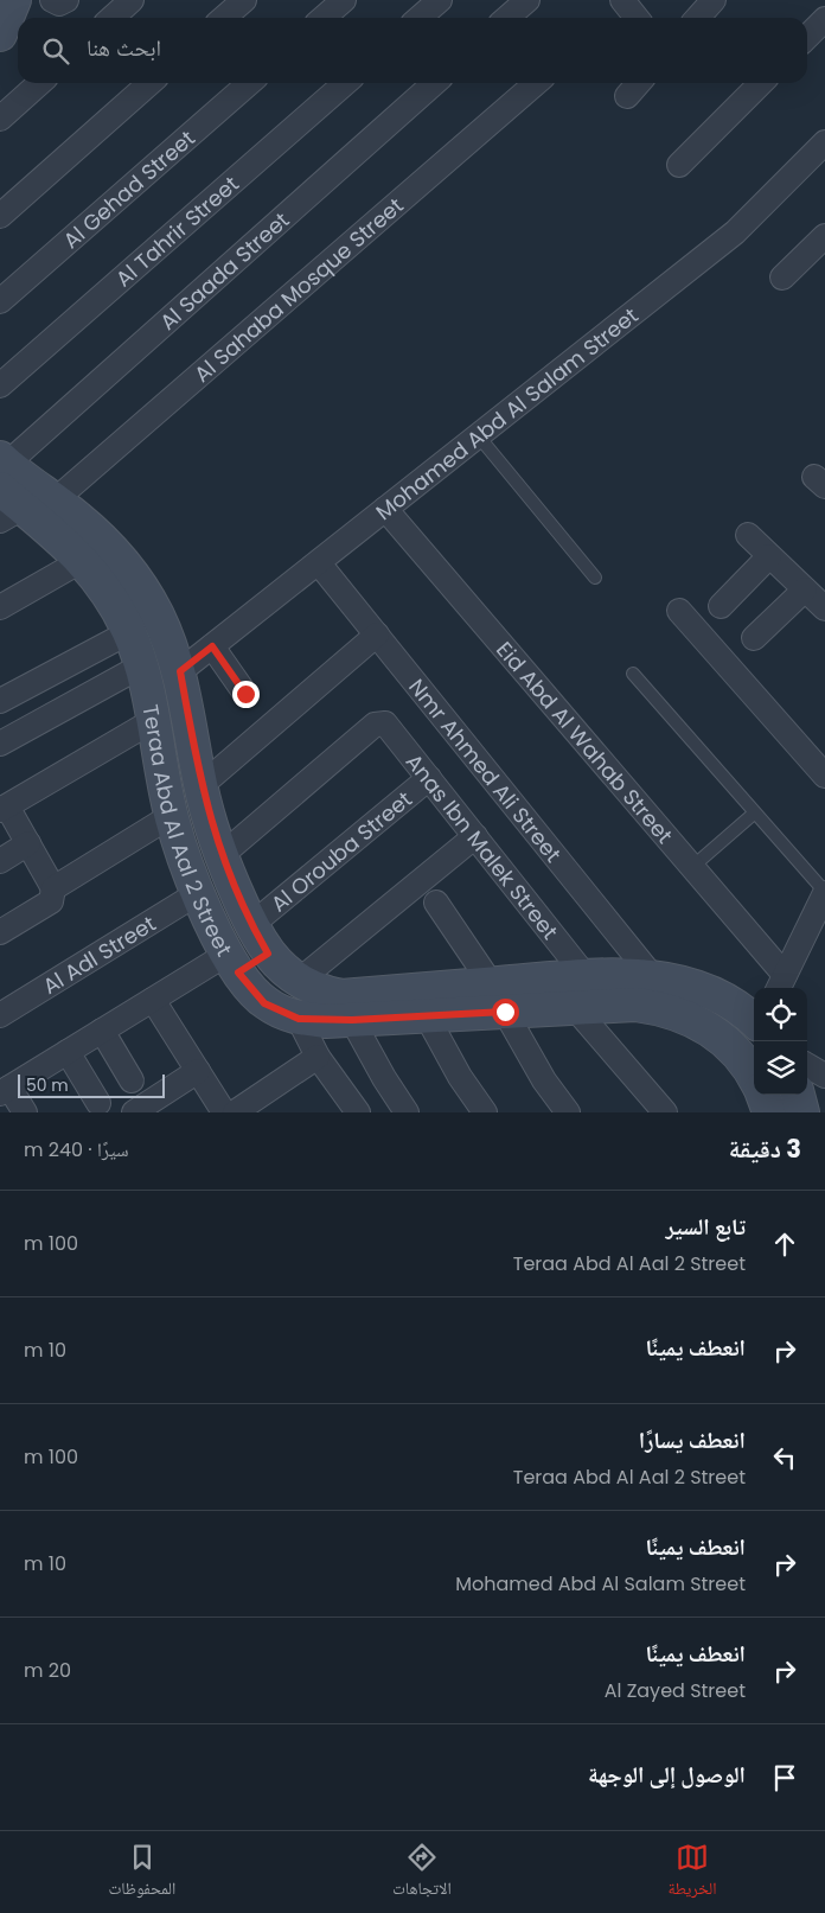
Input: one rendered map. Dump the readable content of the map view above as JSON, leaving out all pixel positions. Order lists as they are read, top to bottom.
{
  "streets": {
    "street": [
      "Al Gehad Street",
      "Al Tahrir Street",
      "Al Saada Street",
      "Al Sahaba Mosque Street",
      "Mohamed Abd Al Salam Street",
      "Eid Abd Al Wahab Street",
      "Nmr Ahmed Ali Street",
      "Teraa Abd Al Aal 2 Street",
      "Anas Ibn Malek Street",
      "Al Orouba Street",
      "Al Adl Street"
    ]
  },
  "crossings": [
    ["Al Saada Street", "Teraa Abd Al Aal 2 Street"],
    ["Al Sahaba Mosque Street", "Teraa Abd Al Aal 2 Street"],
    ["Mohamed Abd Al Salam Street", "Eid Abd Al Wahab Street"],
    ["Mohamed Abd Al Salam Street", "Nmr Ahmed Ali Street"],
    ["Mohamed Abd Al Salam Street", "Teraa Abd Al Aal 2 Street"],
    ["Nmr Ahmed Ali Street", "Teraa Abd Al Aal 2 Street"],
    ["Teraa Abd Al Aal 2 Street", "Anas Ibn Malek Street"],
    ["Teraa Abd Al Aal 2 Street", "Al Orouba Street"],
    ["Teraa Abd Al Aal 2 Street", "Al Adl Street"],
    ["Anas Ibn Malek Street", "Al Orouba Street"]
  ],
  "scale_bar": "50 m",
  "page": {
    "search": "ابحث هنا",
    "scale": "50 m",
    "heading": ["3 دقيقة", "سيرًا · 240 m"],
    "list": [
      ["تابع السير", "Teraa Abd Al Aal 2 Street", "100 m"],
      ["انعطف يمينًا", "10 m"],
      ["انعطف يسارًا", "Teraa Abd Al Aal 2 Street", "100 m"],
      ["انعطف يمينًا", "Mohamed Abd Al Salam Street", "10 m"],
      ["انعطف يمينًا", "Al Zayed Street", "20 m"],
      "الوصول إلى الوجهة"
    ],
    "nav": ["الخريطة", "الاتجاهات", "المحفوظات"]
  }
}
